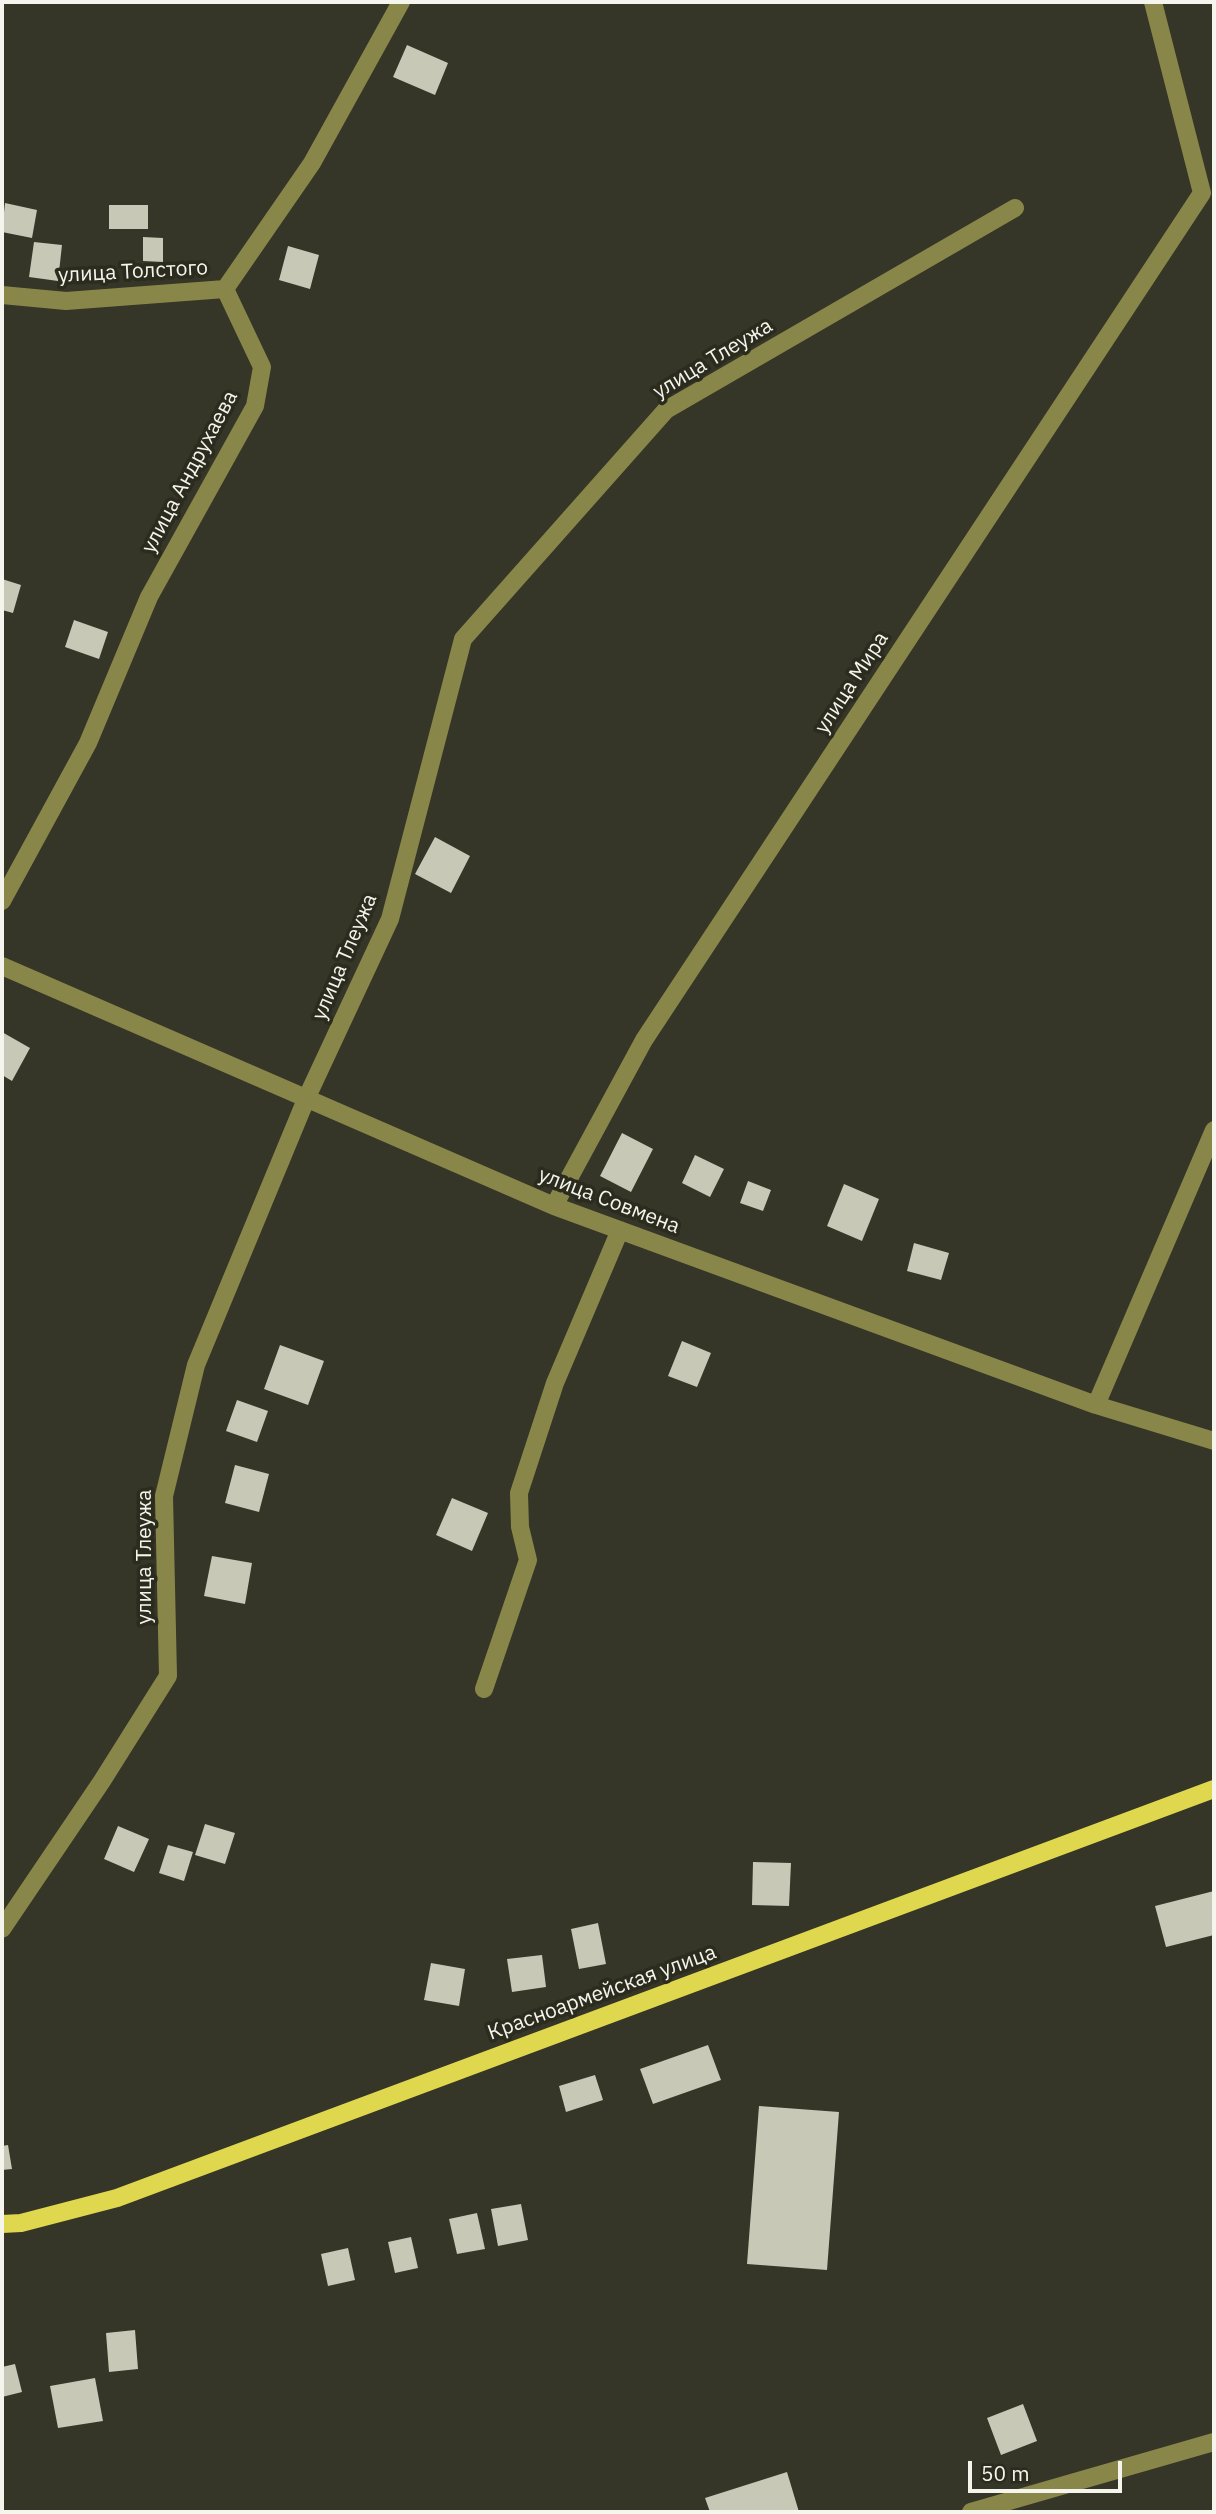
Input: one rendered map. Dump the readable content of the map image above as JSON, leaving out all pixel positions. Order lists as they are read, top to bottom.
{
  "streets": {
    "main road": ["Красноармейская улица"],
    "street": [
      "улица Толстого",
      "улица Тлеужа",
      "улица Андрухаева",
      "улица Мира",
      "улица Совмена"
    ]
  },
  "crossings": [
    ["улица Толстого", "улица Андрухаева"],
    ["улица Тлеужа", "улица Совмена"],
    ["улица Мира", "улица Совмена"]
  ],
  "scale_bar": "50 m"
}
